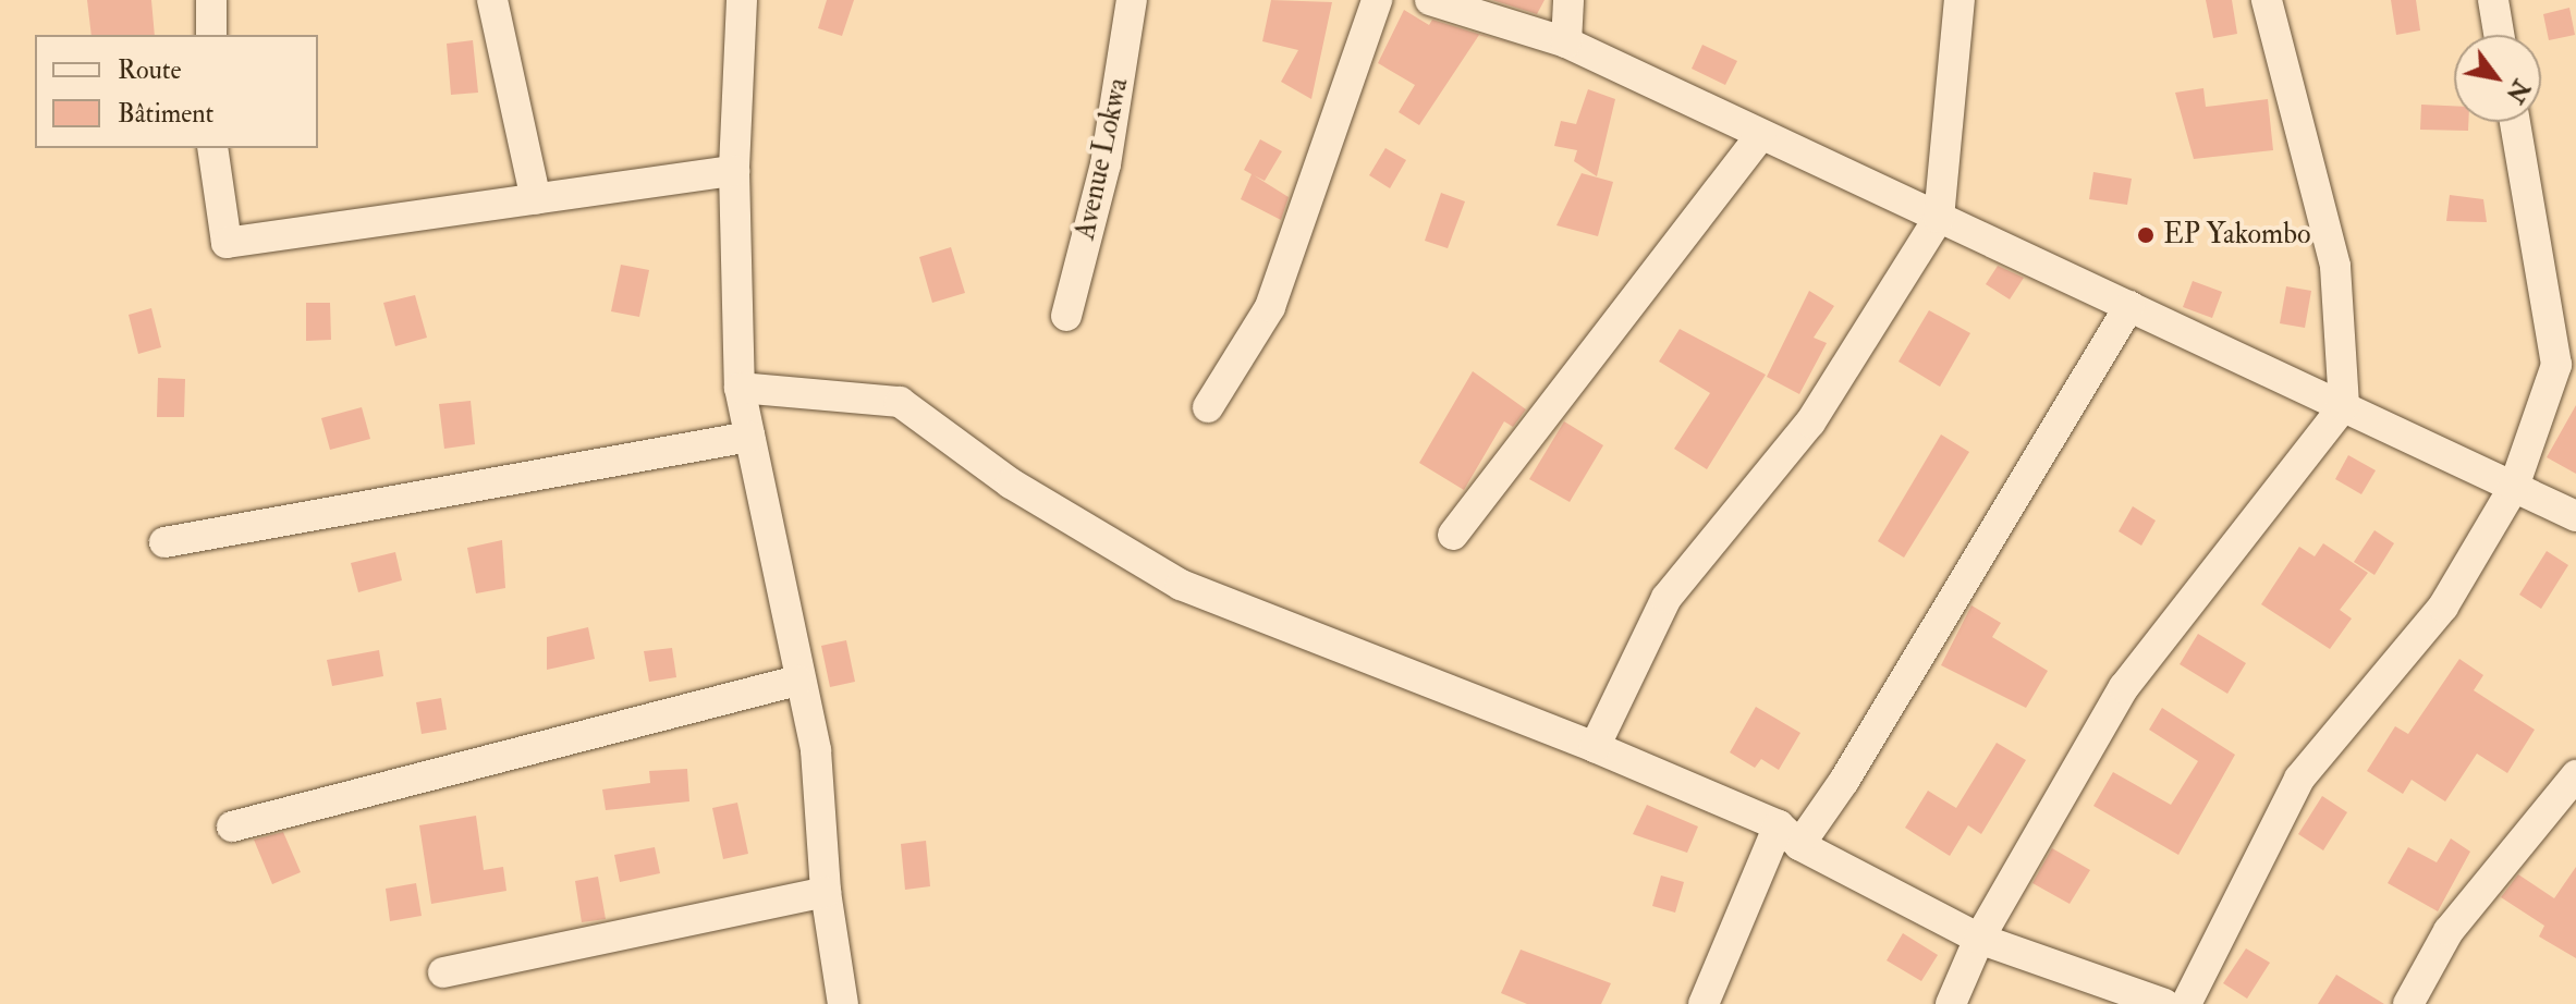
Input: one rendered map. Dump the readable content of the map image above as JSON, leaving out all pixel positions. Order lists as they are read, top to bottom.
{
  "streets": {
    "street": ["Avenue Lokwa"]
  },
  "places": ["EP Yakombo"],
  "legend": ["Route", "Bâtiment"],
  "north": "bottom right"
}
